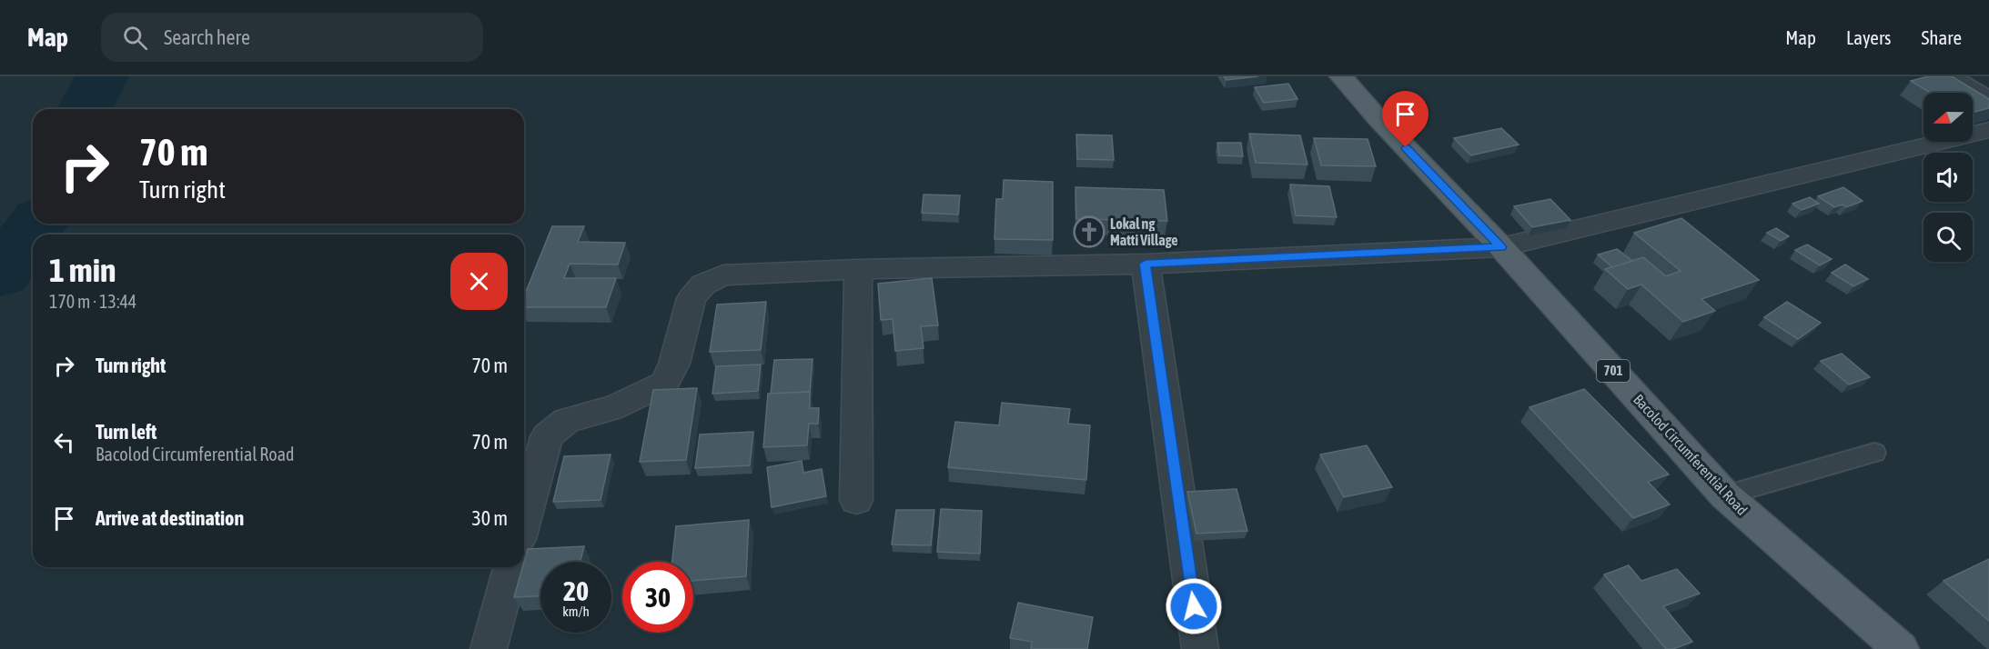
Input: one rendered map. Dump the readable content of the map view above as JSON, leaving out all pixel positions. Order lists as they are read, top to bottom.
{
  "streets": {
    "main road": ["701", "Bacolod Circumferential Road"]
  },
  "places": {
    "church": ["Lokal ng Matti Village"]
  },
  "north": "left",
  "page": {
    "header": "Map",
    "search": "Search here",
    "nav": ["Map", "Layers", "Share"],
    "turn": ["70 m", "Turn right"],
    "heading": ["1 min", "170 m · 13:44"],
    "list": [
      {
        "name": "Turn right",
        "value": "70 m"
      },
      {
        "name": "Turn left",
        "note": "Bacolod Circumferential Road",
        "value": "70 m"
      },
      {
        "name": "Arrive at destination",
        "value": "30 m"
      }
    ],
    "speed": "20 km/h",
    "limit": "30"
  }
}
